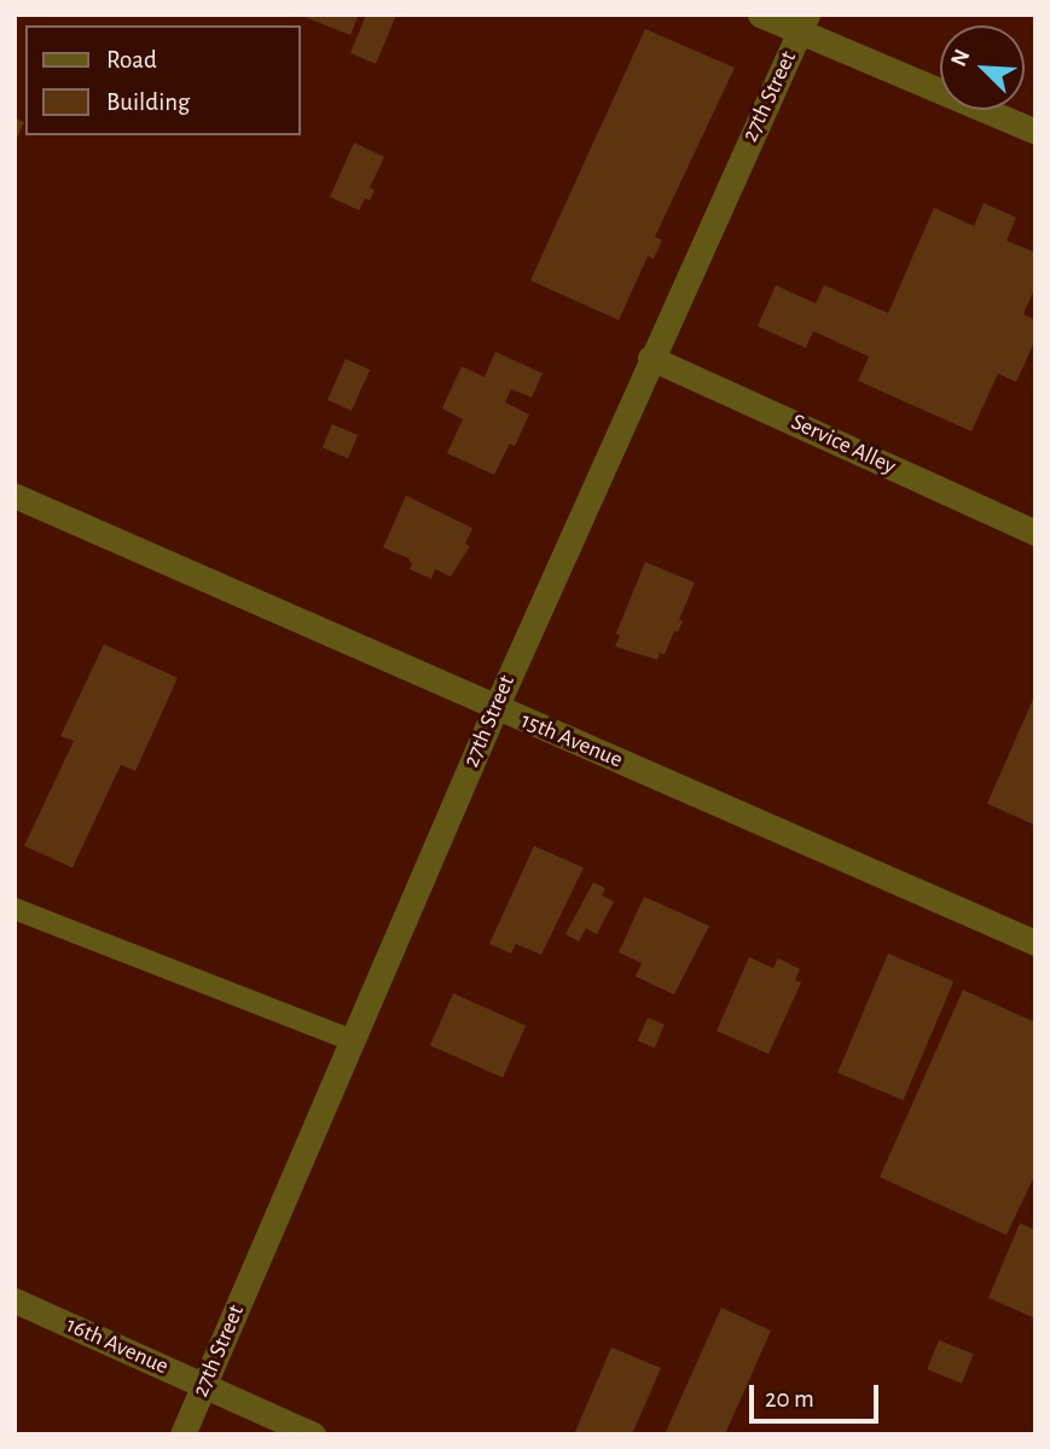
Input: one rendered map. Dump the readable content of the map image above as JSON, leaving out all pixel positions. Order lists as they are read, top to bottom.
{
  "streets": {
    "street": [
      "27th Street",
      "Service Alley",
      "15th Avenue",
      "16th Avenue"
    ]
  },
  "crossings": [
    ["27th Street", "Service Alley"],
    ["27th Street", "15th Avenue"],
    ["27th Street", "16th Avenue"]
  ],
  "legend": ["Road", "Building"],
  "scale_bar": "20 m",
  "north": "top left"
}
